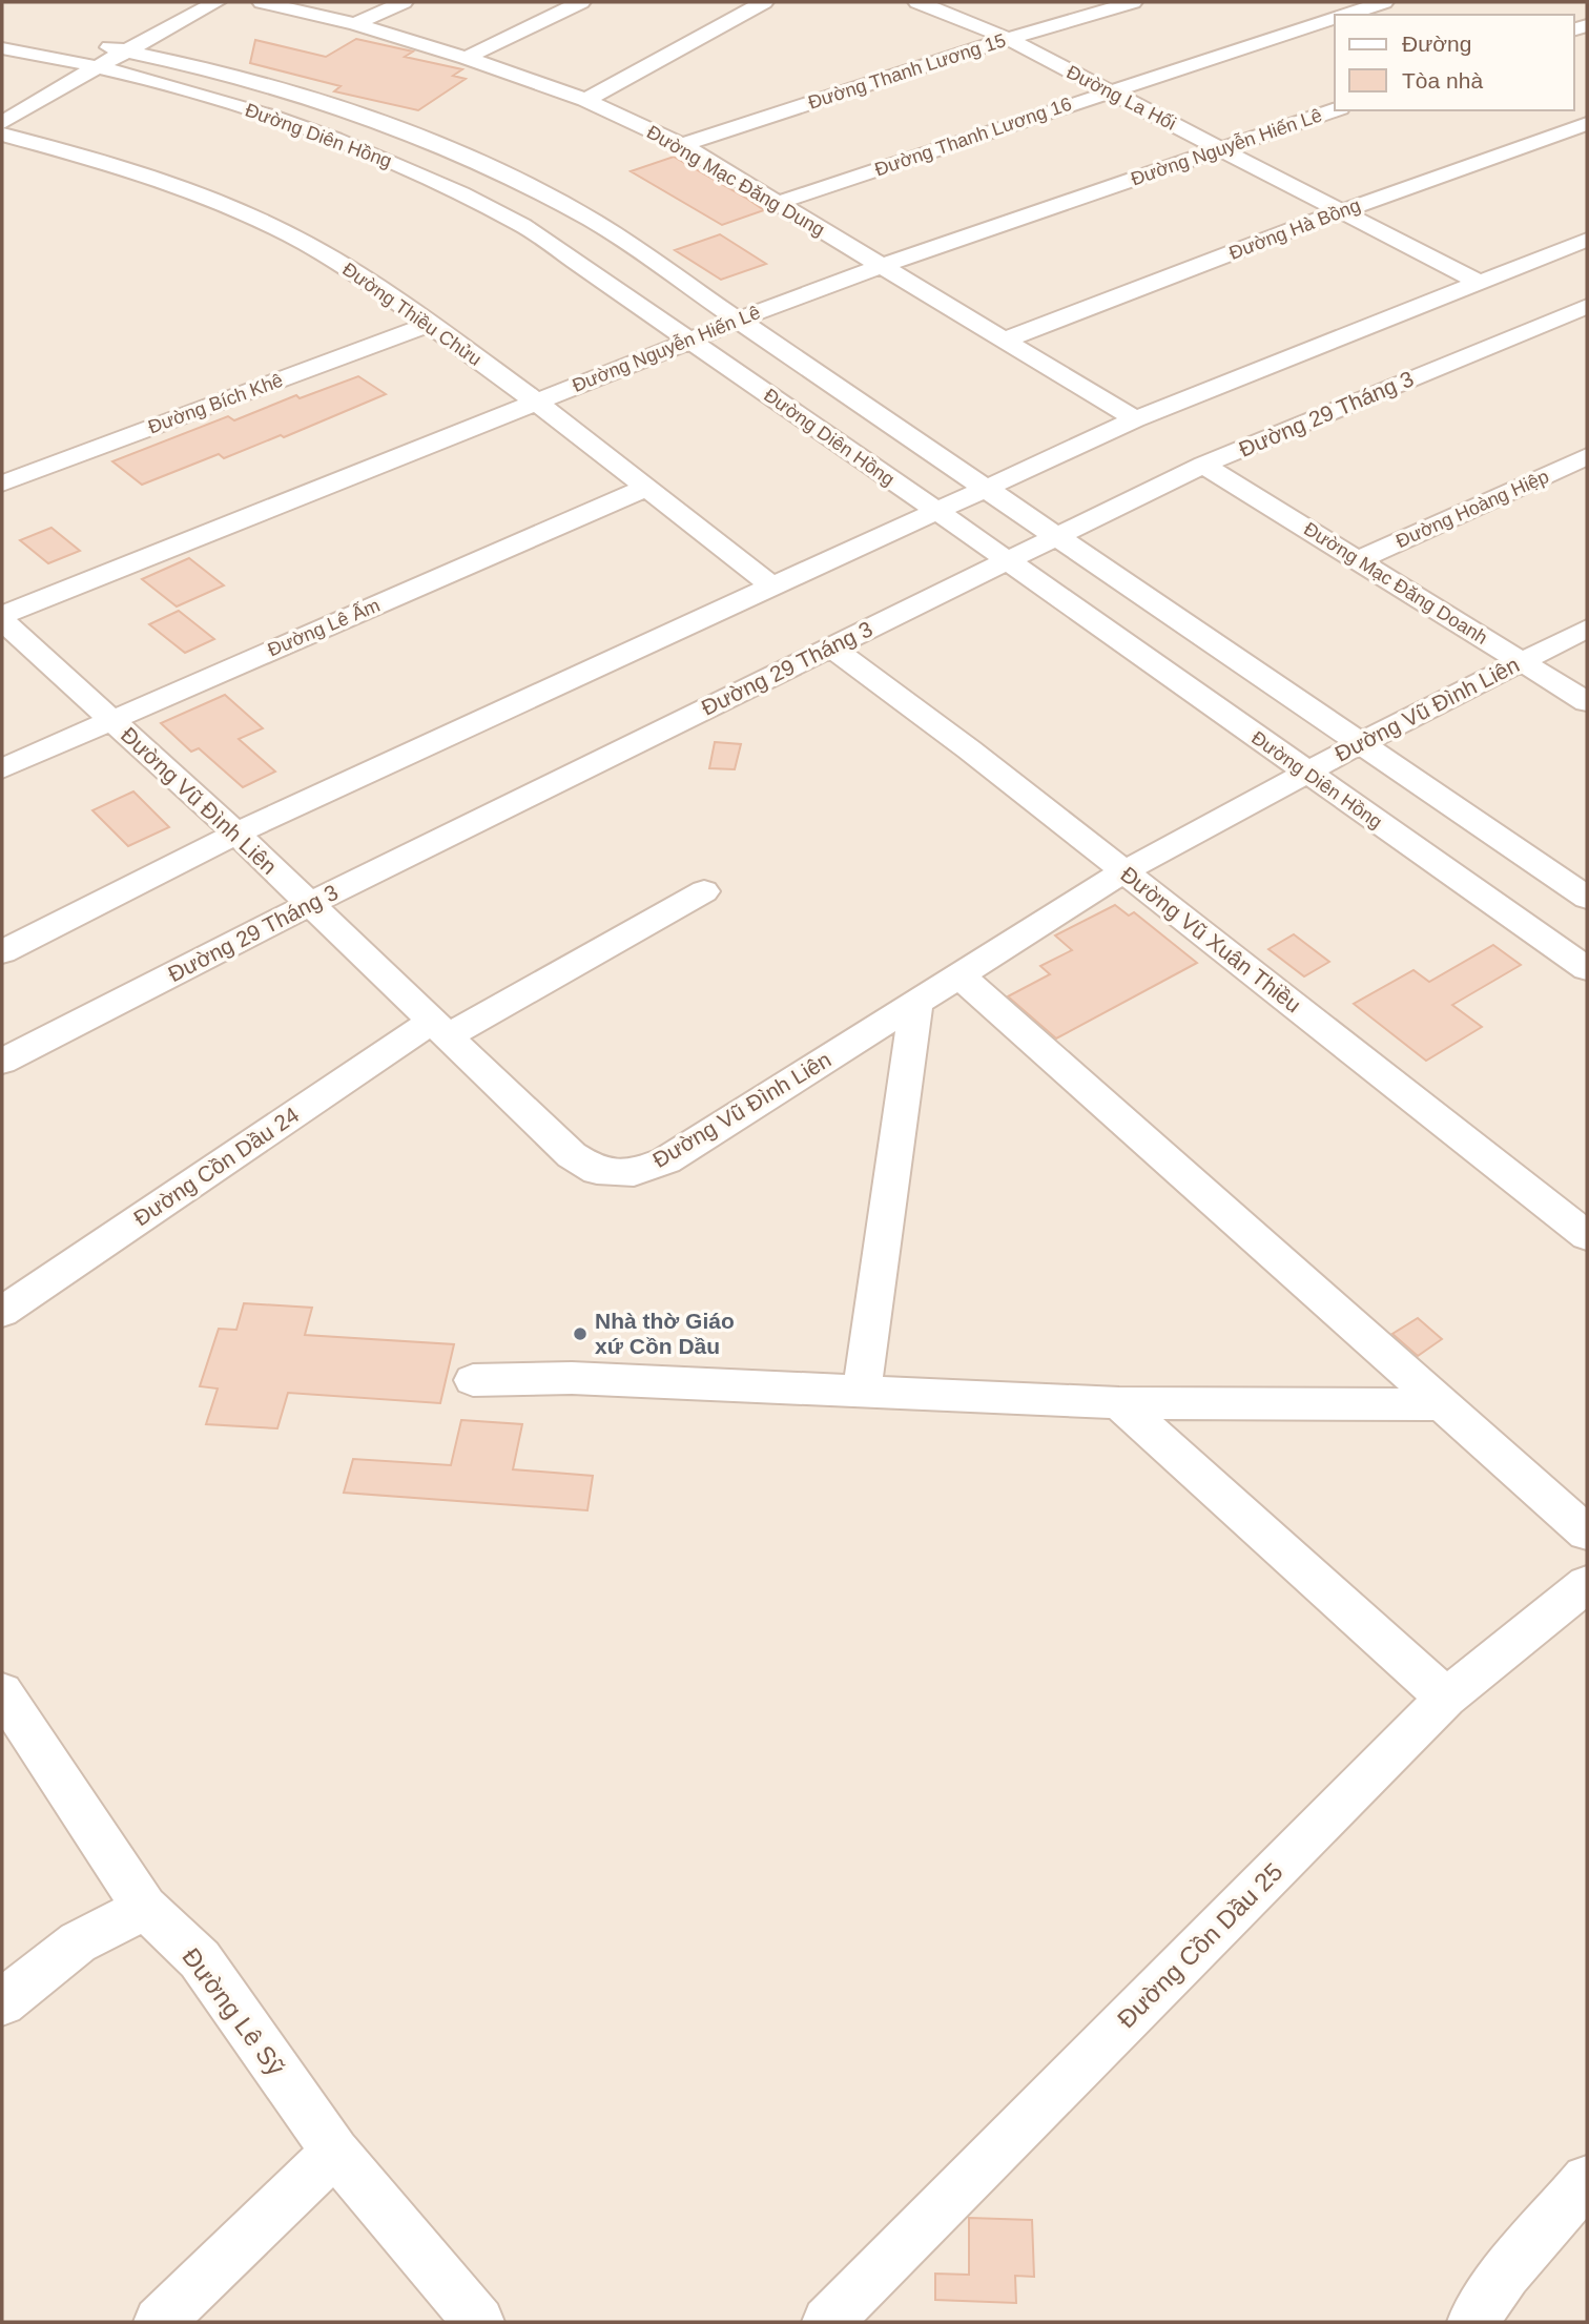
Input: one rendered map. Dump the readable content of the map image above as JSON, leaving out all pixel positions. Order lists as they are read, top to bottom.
{
  "streets": {
    "street": [
      "Đường Thanh Lương 15",
      "Đường La Hối",
      "Đường Diên Hồng",
      "Đường Thanh Lương 16",
      "Đường Nguyễn Hiến Lê",
      "Đường Mạc Đăng Dung",
      "Đường Hà Bồng",
      "Đường Thiều Chửu",
      "Đường Bích Khê",
      "Đường 29 Tháng 3",
      "Đường Hoàng Hiệp",
      "Đường Mạc Đăng Doanh",
      "Đường Lê Ấm",
      "Đường Vũ Đình Liên",
      "Đường Vũ Xuân Thiều",
      "Đường Cồn Dầu 24",
      "Đường Cồn Dầu 25",
      "Đường Lê Sỹ"
    ]
  },
  "crossings": [
    ["Đường Thanh Lương 15", "Đường La Hối"],
    ["Đường Thanh Lương 15", "Đường Mạc Đăng Dung"],
    ["Đường La Hối", "Đường Thanh Lương 16"],
    ["Đường La Hối", "Đường Nguyễn Hiến Lê"],
    ["Đường La Hối", "Đường Hà Bồng"],
    ["Đường Diên Hồng", "Đường Nguyễn Hiến Lê"],
    ["Đường Diên Hồng", "Đường 29 Tháng 3"],
    ["Đường Diên Hồng", "Đường Vũ Đình Liên"],
    ["Đường Thanh Lương 16", "Đường Mạc Đăng Dung"],
    ["Đường Nguyễn Hiến Lê", "Đường Mạc Đăng Dung"],
    ["Đường Nguyễn Hiến Lê", "Đường Thiều Chửu"],
    ["Đường Nguyễn Hiến Lê", "Đường Vũ Đình Liên"],
    ["Đường Mạc Đăng Dung", "Đường Hà Bồng"],
    ["Đường Thiều Chửu", "Đường Bích Khê"],
    ["Đường Thiều Chửu", "Đường Lê Ấm"],
    ["Đường 29 Tháng 3", "Đường Mạc Đăng Doanh"],
    ["Đường 29 Tháng 3", "Đường Vũ Đình Liên"],
    ["Đường 29 Tháng 3", "Đường Vũ Xuân Thiều"],
    ["Đường Hoàng Hiệp", "Đường Mạc Đăng Doanh"],
    ["Đường Mạc Đăng Doanh", "Đường Vũ Đình Liên"],
    ["Đường Lê Ấm", "Đường Vũ Đình Liên"],
    ["Đường Vũ Đình Liên", "Đường Vũ Xuân Thiều"],
    ["Đường Vũ Đình Liên", "Đường Cồn Dầu 24"]
  ],
  "places": ["Nhà thờ Giáo xứ Cồn Dầu"],
  "legend": ["Đường", "Tòa nhà"]
}
